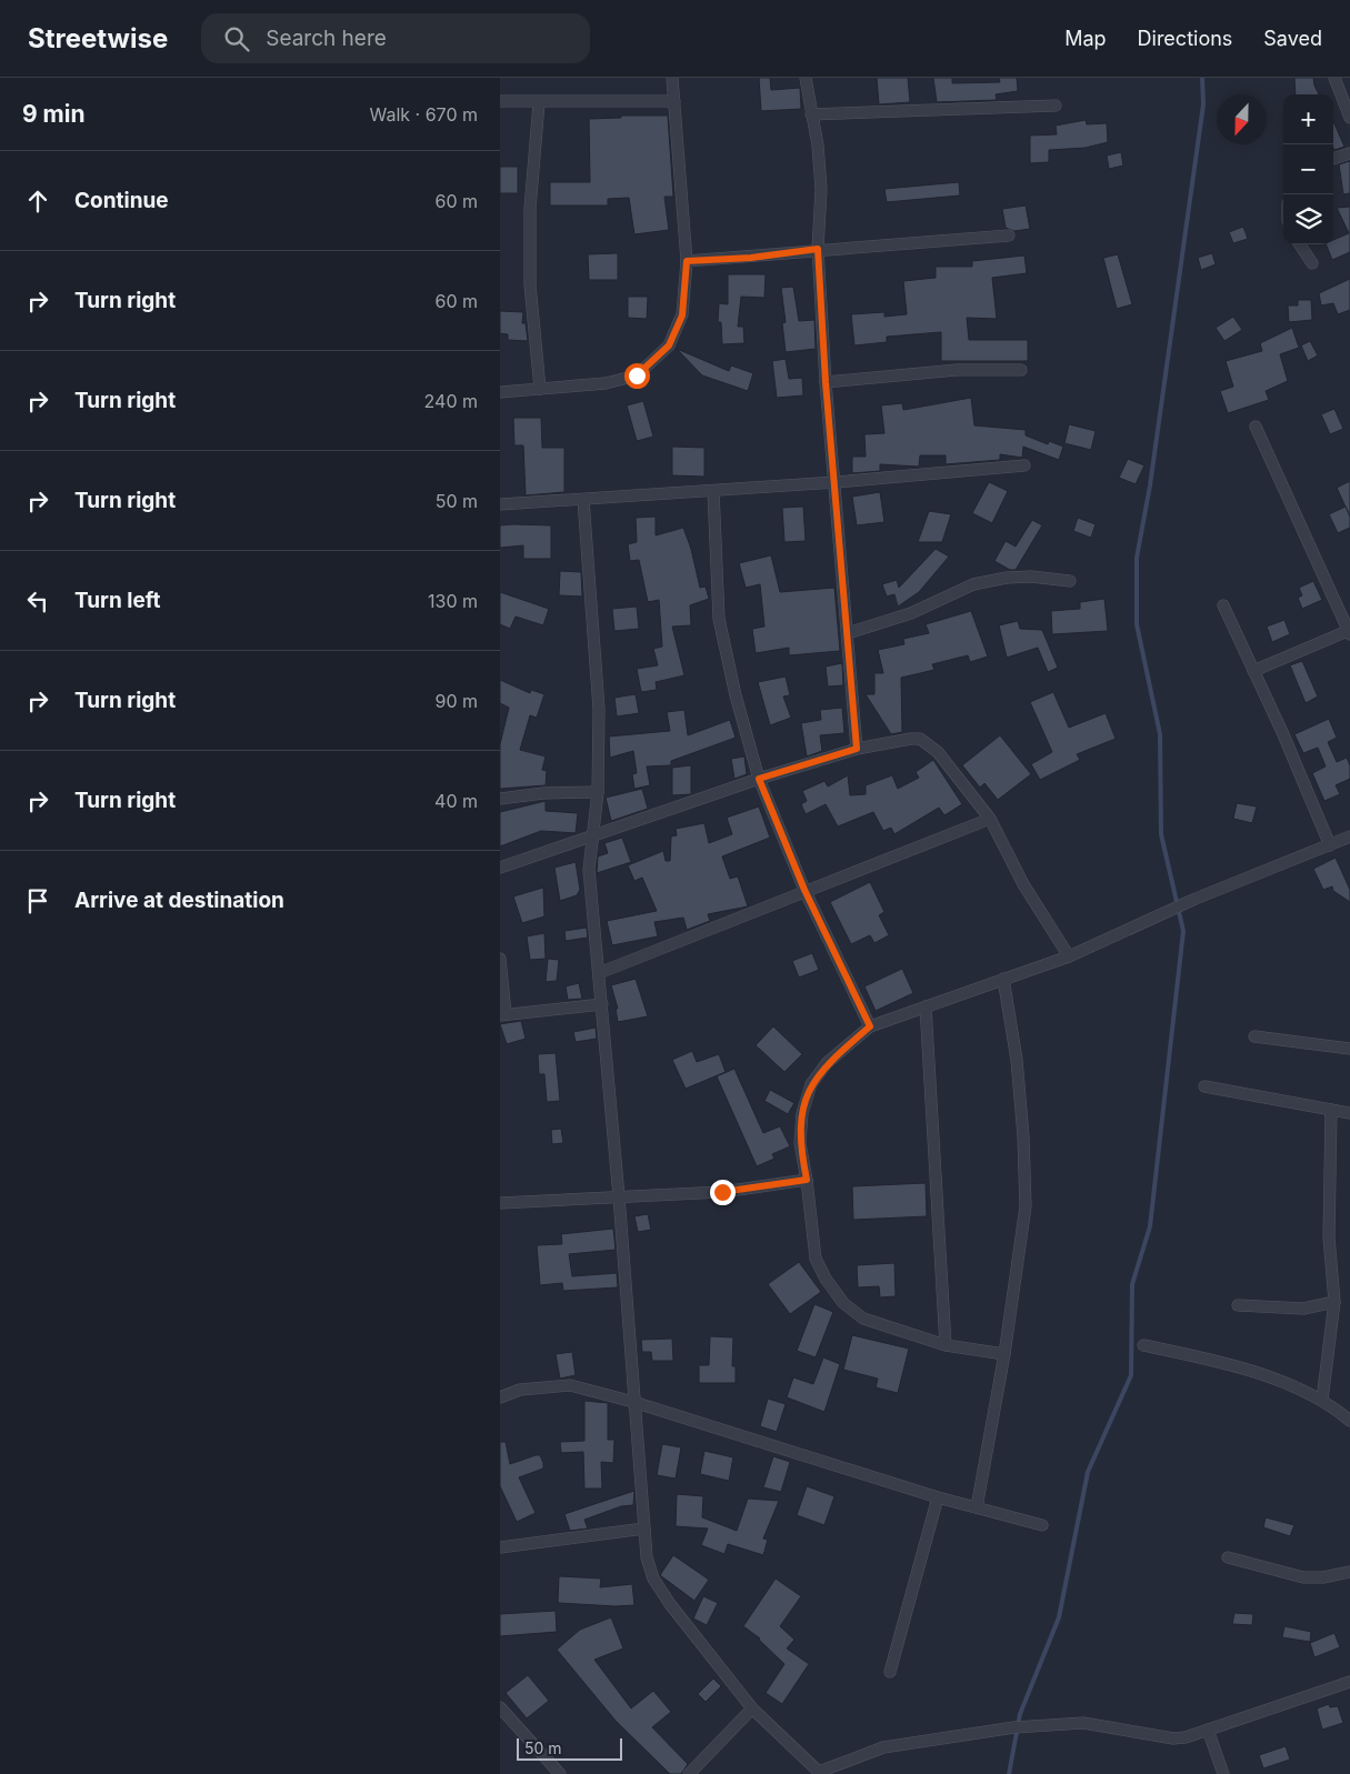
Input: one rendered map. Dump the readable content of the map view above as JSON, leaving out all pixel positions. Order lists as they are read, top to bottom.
{
  "scale_bar": "50 m",
  "north": "bottom",
  "page": {
    "header": "Streetwise",
    "search": "Search here",
    "nav": ["Map", "Directions", "Saved"],
    "heading": ["9 min", "Walk · 670 m"],
    "map_buttons": ["+", "−"],
    "list": [
      ["Continue", "60 m"],
      ["Turn right", "60 m"],
      ["Turn right", "240 m"],
      ["Turn right", "50 m"],
      ["Turn left", "130 m"],
      ["Turn right", "90 m"],
      ["Turn right", "40 m"],
      "Arrive at destination"
    ],
    "scale": "50 m"
  }
}
